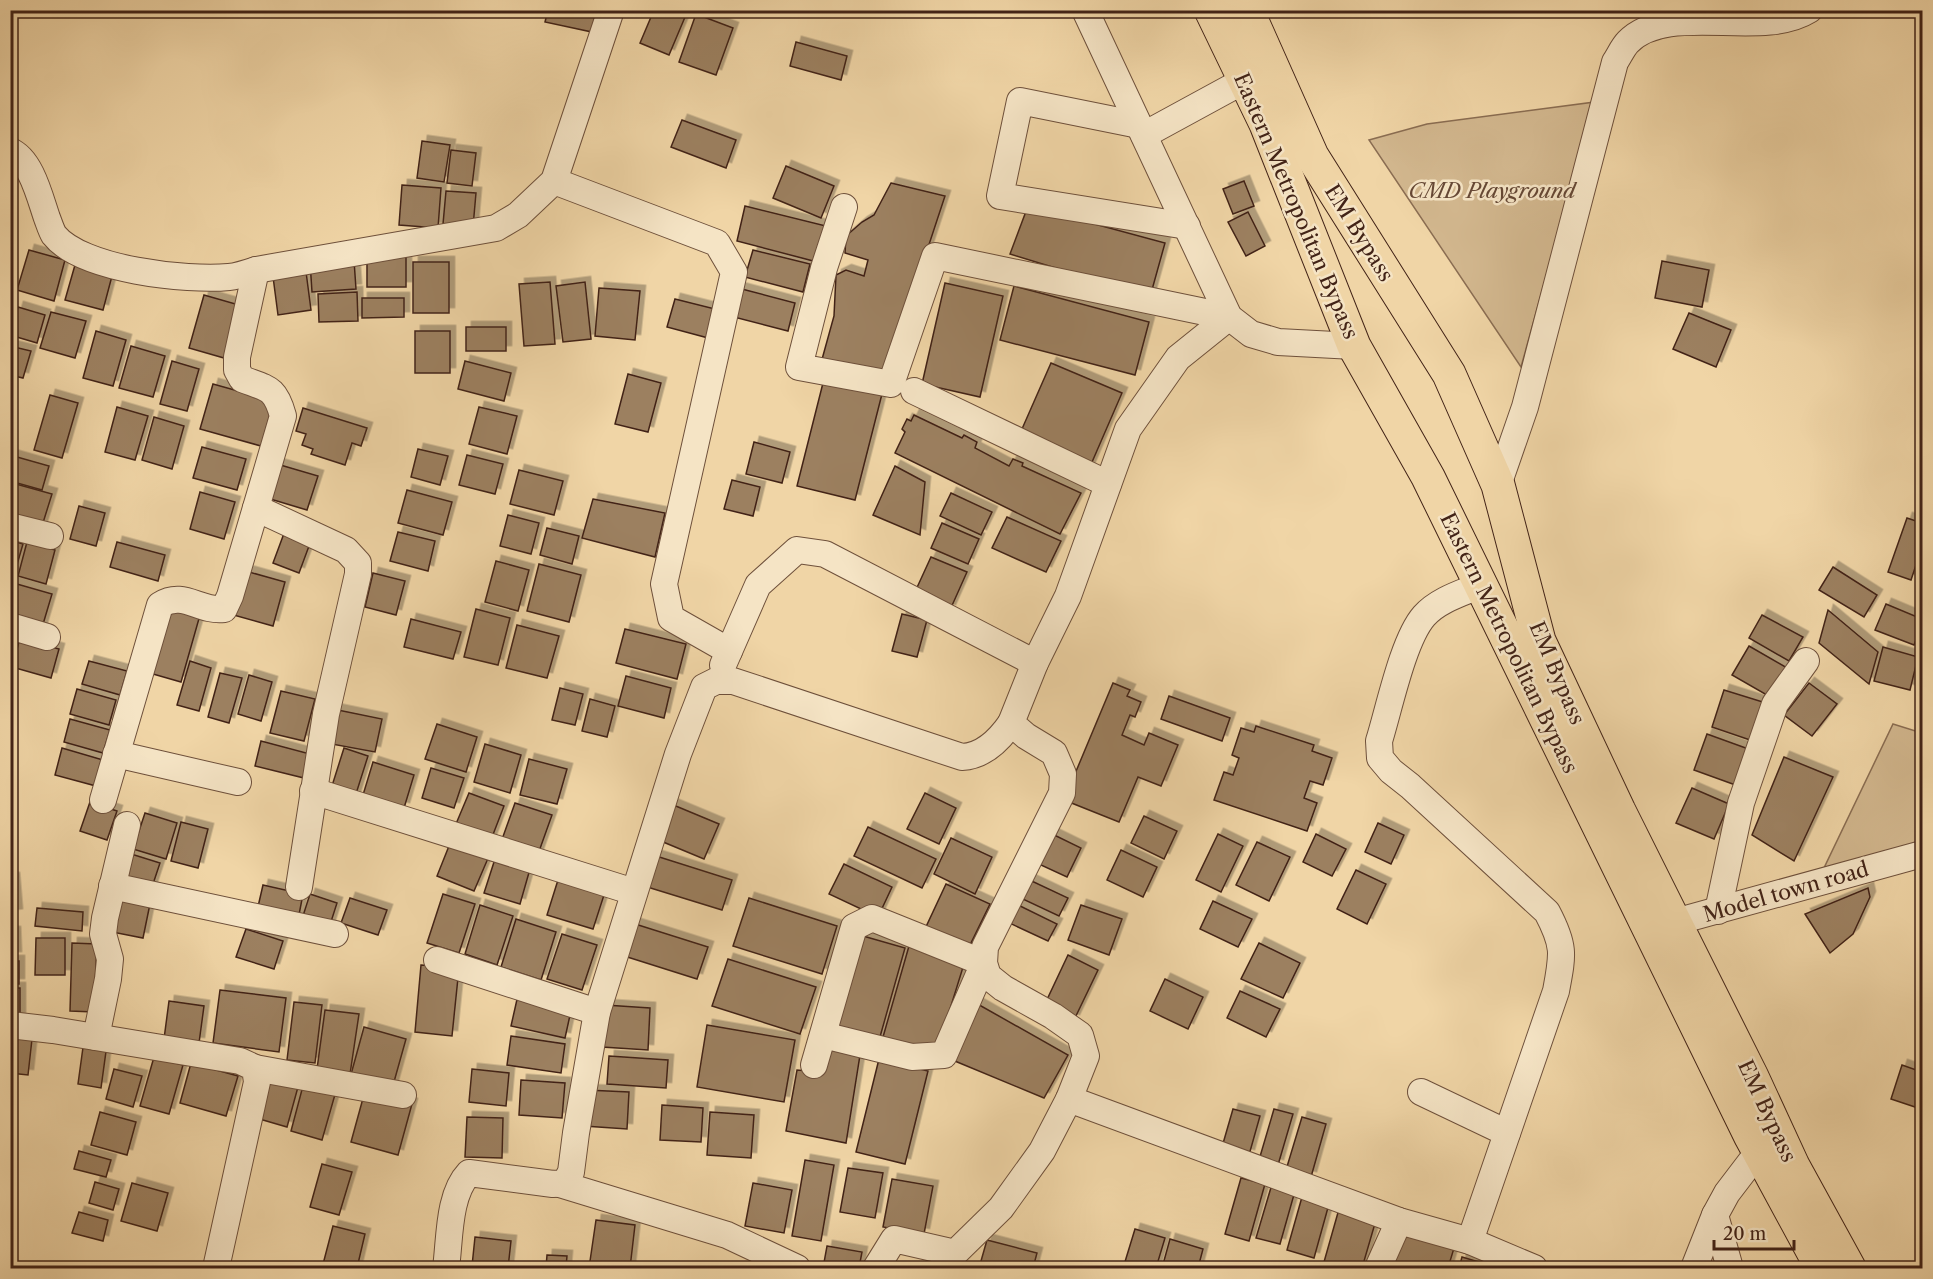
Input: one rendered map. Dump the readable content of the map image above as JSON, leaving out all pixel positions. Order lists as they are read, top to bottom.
{
  "streets": {
    "main road": ["Eastern Metropolitan Bypass", "EM Bypass"],
    "street": ["Model town road"]
  },
  "crossings": [
    ["Eastern Metropolitan Bypass", "EM Bypass"],
    ["Eastern Metropolitan Bypass", "Model town road"],
    ["EM Bypass", "Model town road"]
  ],
  "parks": ["CMD Playground"],
  "scale_bar": "20 m"
}
